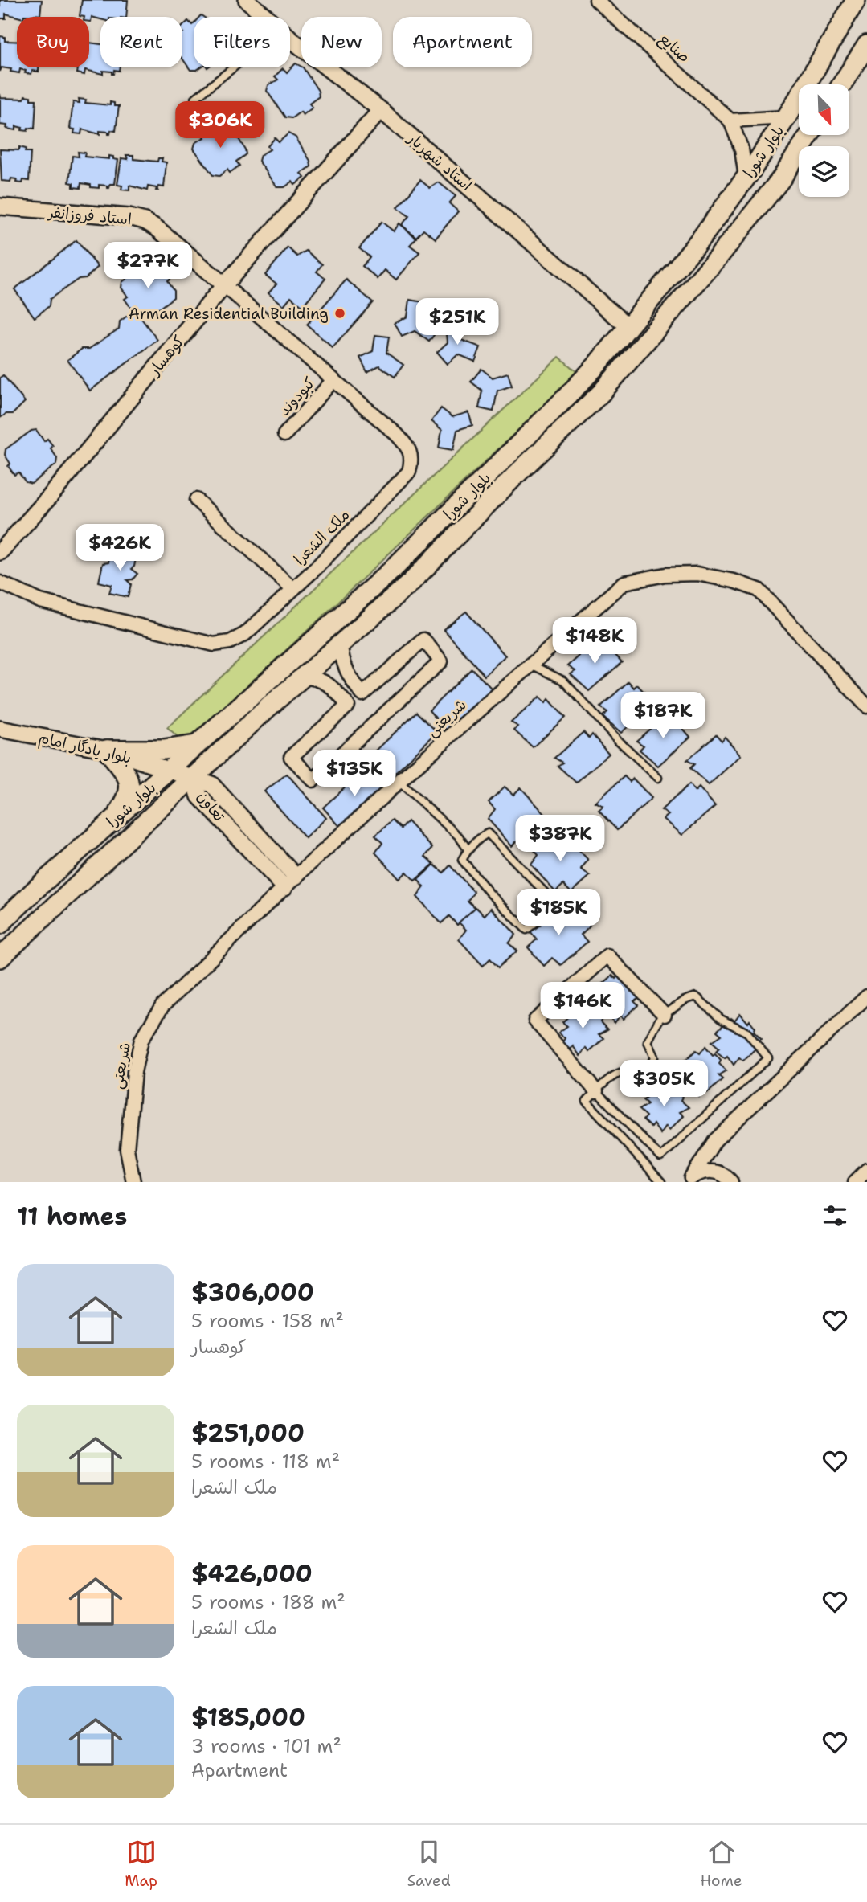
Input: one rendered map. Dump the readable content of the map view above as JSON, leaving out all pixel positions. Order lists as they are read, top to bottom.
{
  "streets": {
    "main road": ["بلوار شورا"],
    "street": [
      "صنایع",
      "استاد شهریار",
      "استاد فروزانفر",
      "کوهسار",
      "کبودوند",
      "ملک الشعرا",
      "شریعتی",
      "بلوار یادگار امام",
      "تعاون"
    ]
  },
  "crossings": [
    ["بلوار شورا", "استاد شهریار"],
    ["بلوار شورا", "بلوار یادگار امام"],
    ["بلوار شورا", "تعاون"],
    ["استاد شهریار", "کوهسار"],
    ["استاد فروزانفر", "کوهسار"],
    ["استاد فروزانفر", "ملک الشعرا"],
    ["کوهسار", "ملک الشعرا"],
    ["کبودوند", "ملک الشعرا"],
    ["شریعتی", "تعاون"],
    ["بلوار یادگار امام", "تعاون"]
  ],
  "places": ["Arman Residential Building"],
  "north": "bottom right",
  "page": {
    "chip": [
      "Buy",
      "Rent",
      "Filters",
      "New",
      "Apartment"
    ],
    "price": [
      "$306K",
      "$277K",
      "$251K",
      "$426K",
      "$148K",
      "$187K",
      "$135K",
      "$387K",
      "$185K",
      "$146K",
      "$305K"
    ],
    "heading": "11 homes",
    "list": [
      {
        "name": "$306,000",
        "note": "5 rooms · 158 m² · کوهسار"
      },
      {
        "name": "$251,000",
        "note": "5 rooms · 118 m² · ملک الشعرا"
      },
      {
        "name": "$426,000",
        "note": "5 rooms · 188 m² · ملک الشعرا"
      },
      {
        "name": "$185,000",
        "note": "3 rooms · 101 m² · Apartment"
      }
    ],
    "tabs": ["Map", "Saved", "Home"]
  }
}
